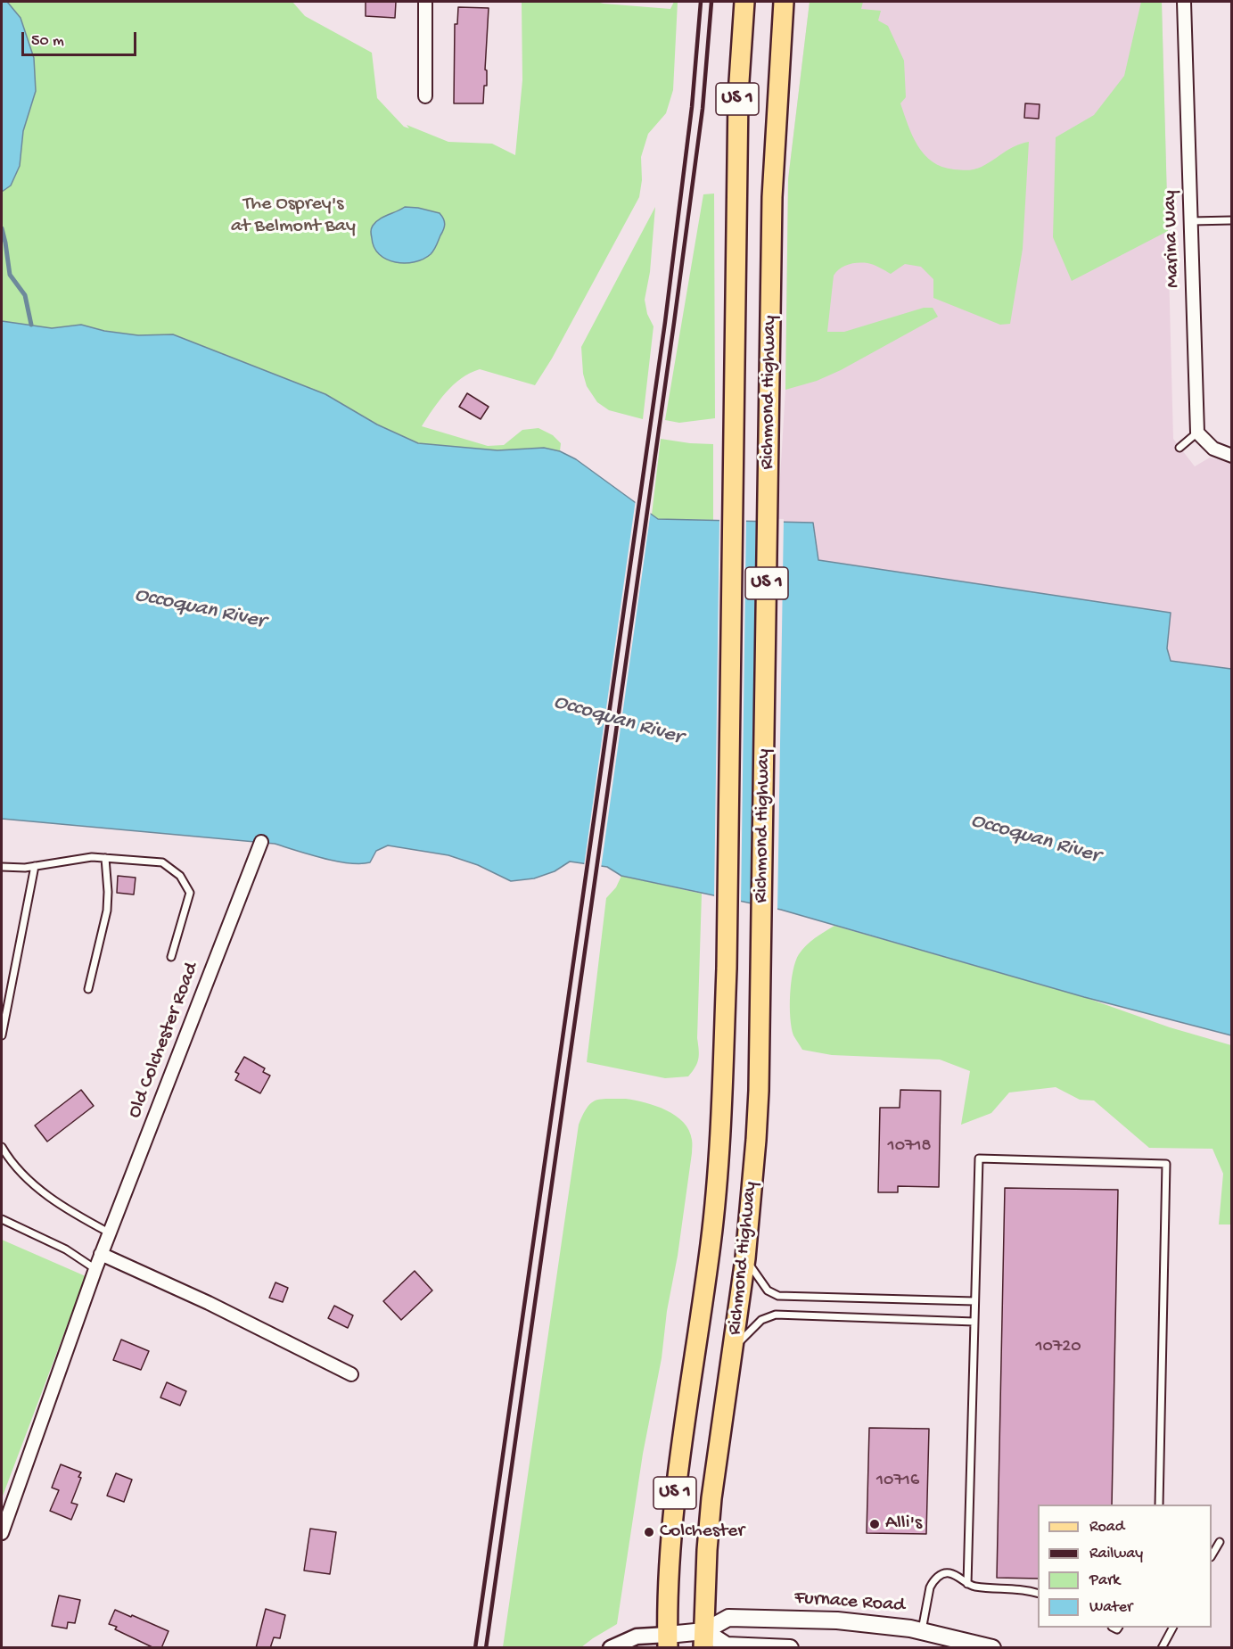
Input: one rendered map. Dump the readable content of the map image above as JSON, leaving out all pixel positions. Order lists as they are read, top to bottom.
{
  "streets": {
    "main road": ["US 1", "Richmond Highway", "Furnace Road"],
    "street": ["Marina Way", "Old Colchester Road"]
  },
  "crossings": [
    ["Richmond Highway", "Furnace Road"]
  ],
  "water": ["Occoquan River"],
  "parks": ["The Osprey's at Belmont Bay"],
  "places": ["Alli's", "Colchester"],
  "house_numbers": ["10718", "10720", "10716"],
  "legend": [
    "Road",
    "Railway",
    "Park",
    "Water"
  ],
  "scale_bar": "50 m"
}
